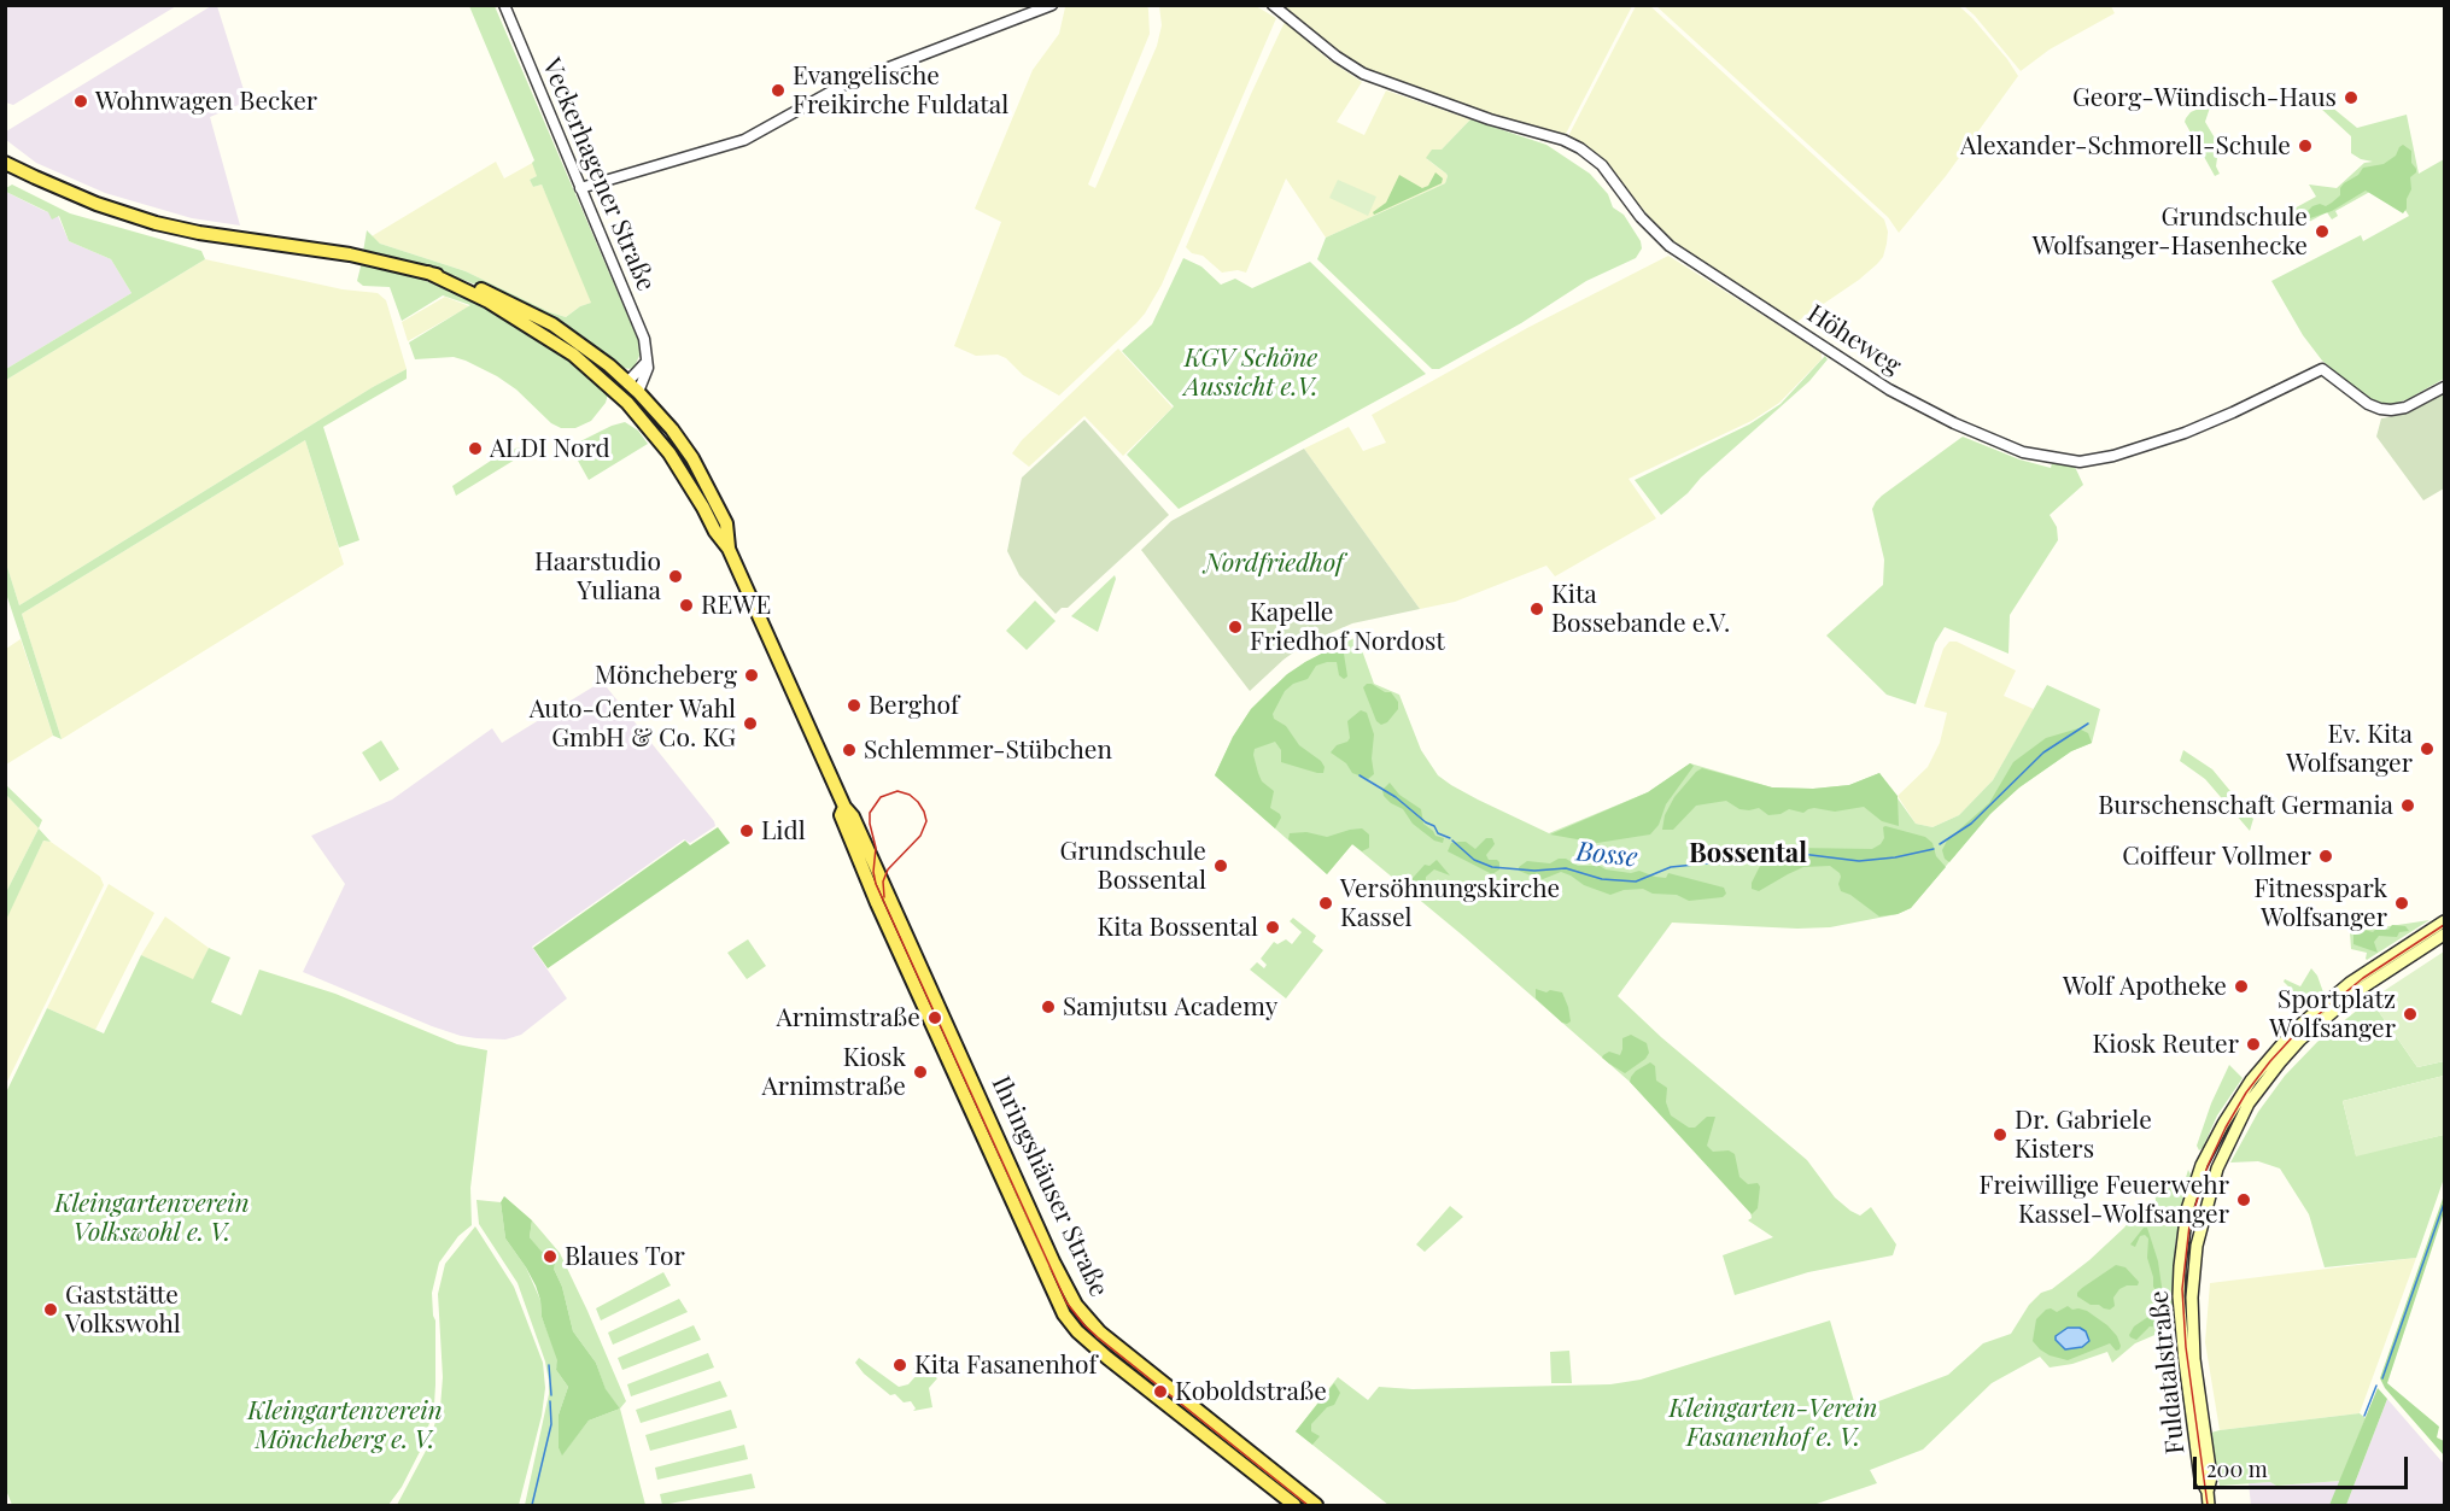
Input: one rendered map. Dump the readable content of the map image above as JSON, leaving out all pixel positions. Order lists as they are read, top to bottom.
{
  "streets": {
    "main road": ["Ihringshäuser Straße", "Fuldatalstraße"],
    "street": ["Veckerhagener Straße", "Höheweg"]
  },
  "crossings": [
    ["Veckerhagener Straße", "Ihringshäuser Straße"]
  ],
  "districts": ["Bossental"],
  "water": ["Bosse"],
  "parks": [
    "KGV Schöne Aussicht e.V.",
    "Nordfriedhof",
    "Kleingartenverein Volkswohl e. V.",
    "Kleingarten-Verein Fasanenhof e. V.",
    "Kleingartenverein Möncheberg e. V."
  ],
  "places": [
    "Evangelische Freikirche Fuldatal",
    "Georg-Wündisch-Haus",
    "Wohnwagen Becker",
    "Alexander-Schmorell-Schule",
    "Grundschule Wolfsanger-Hasenhecke",
    "ALDI Nord",
    "Haarstudio Yuliana",
    "REWE",
    "Kita Bossebande e.V.",
    "Kapelle Friedhof Nordost",
    "Möncheberg",
    "Berghof",
    "Auto-Center Wahl GmbH & Co. KG",
    "Ev. Kita Wolfsanger",
    "Schlemmer-Stübchen",
    "Burschenschaft Germania",
    "Lidl",
    "Coiffeur Vollmer",
    "Grundschule Bossental",
    "Versöhnungskirche Kassel",
    "Fitnesspark Wolfsanger",
    "Kita Bossental",
    "Wolf Apotheke",
    "Samjutsu Academy",
    "Sportplatz Wolfsanger",
    "Arnimstraße",
    "Kiosk Reuter",
    "Kiosk Arnimstraße",
    "Dr. Gabriele Kisters",
    "Freiwillige Feuerwehr Kassel-Wolfsanger",
    "Blaues Tor",
    "Gaststätte Volkswohl",
    "Kita Fasanenhof",
    "Koboldstraße"
  ],
  "scale_bar": "200 m"
}
